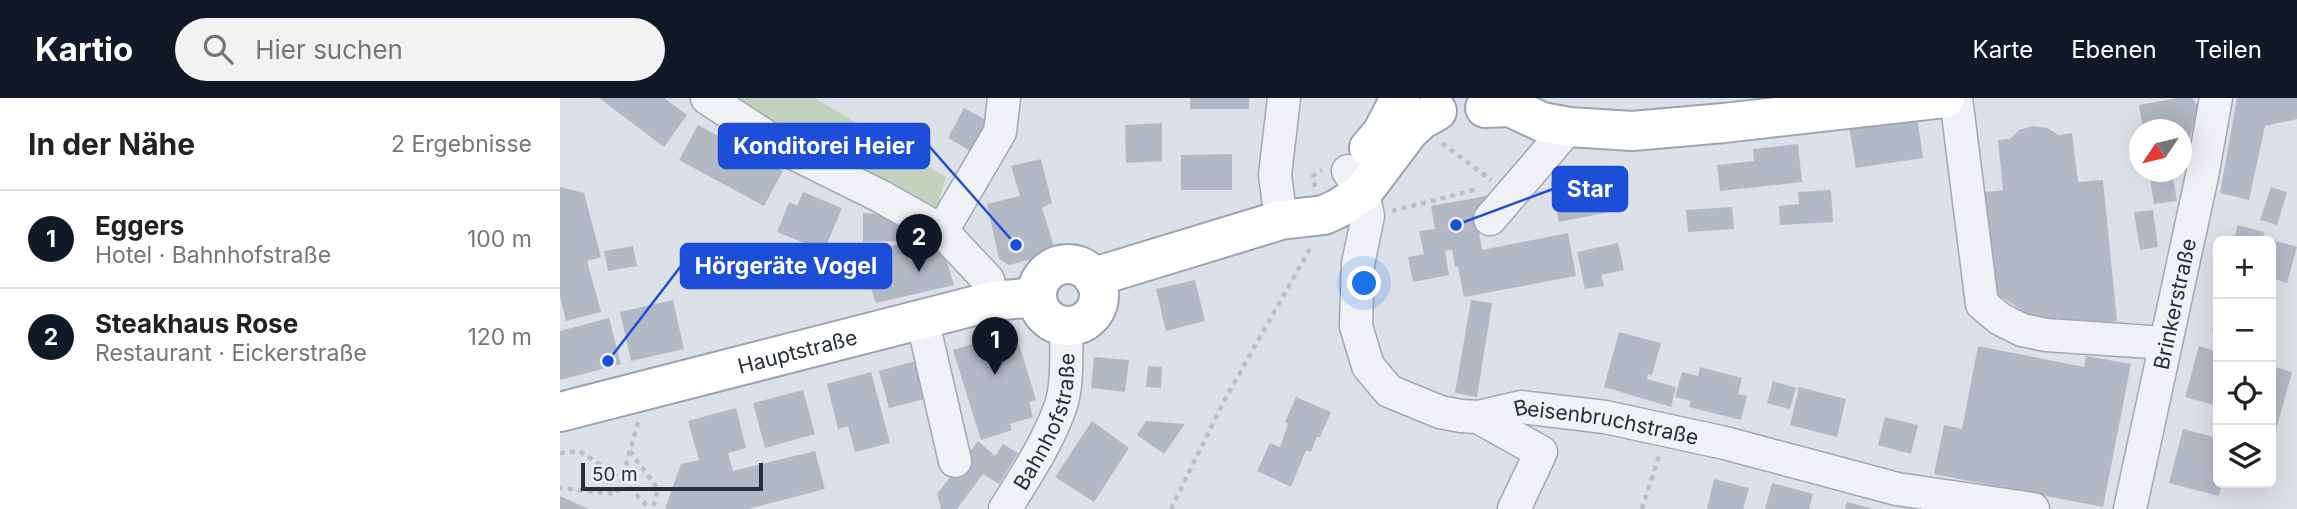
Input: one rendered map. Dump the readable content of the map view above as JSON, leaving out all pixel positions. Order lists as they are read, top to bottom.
{
  "streets": {
    "main road": ["Hauptstraße"],
    "street": ["Brinkerstraße", "Bahnhofstraße", "Beisenbruchstraße"]
  },
  "crossings": [
    ["Hauptstraße", "Bahnhofstraße"]
  ],
  "places": ["Star", "Konditorei Heier", "Hörgeräte Vogel"],
  "scale_bar": "50 m",
  "north": "bottom left",
  "page": {
    "header": "Kartio",
    "search": "Hier suchen",
    "nav": ["Karte", "Ebenen", "Teilen"],
    "heading": ["In der Nähe", "2 Ergebnisse"],
    "list": [
      {
        "mark": "1",
        "name": "Eggers",
        "note": "Hotel · Bahnhofstraße",
        "value": "100 m"
      },
      {
        "mark": "2",
        "name": "Steakhaus Rose",
        "note": "Restaurant · Eickerstraße",
        "value": "120 m"
      }
    ],
    "pins": ["2", "1"],
    "map_buttons": ["+", "−"],
    "scale": "50 m"
  }
}
